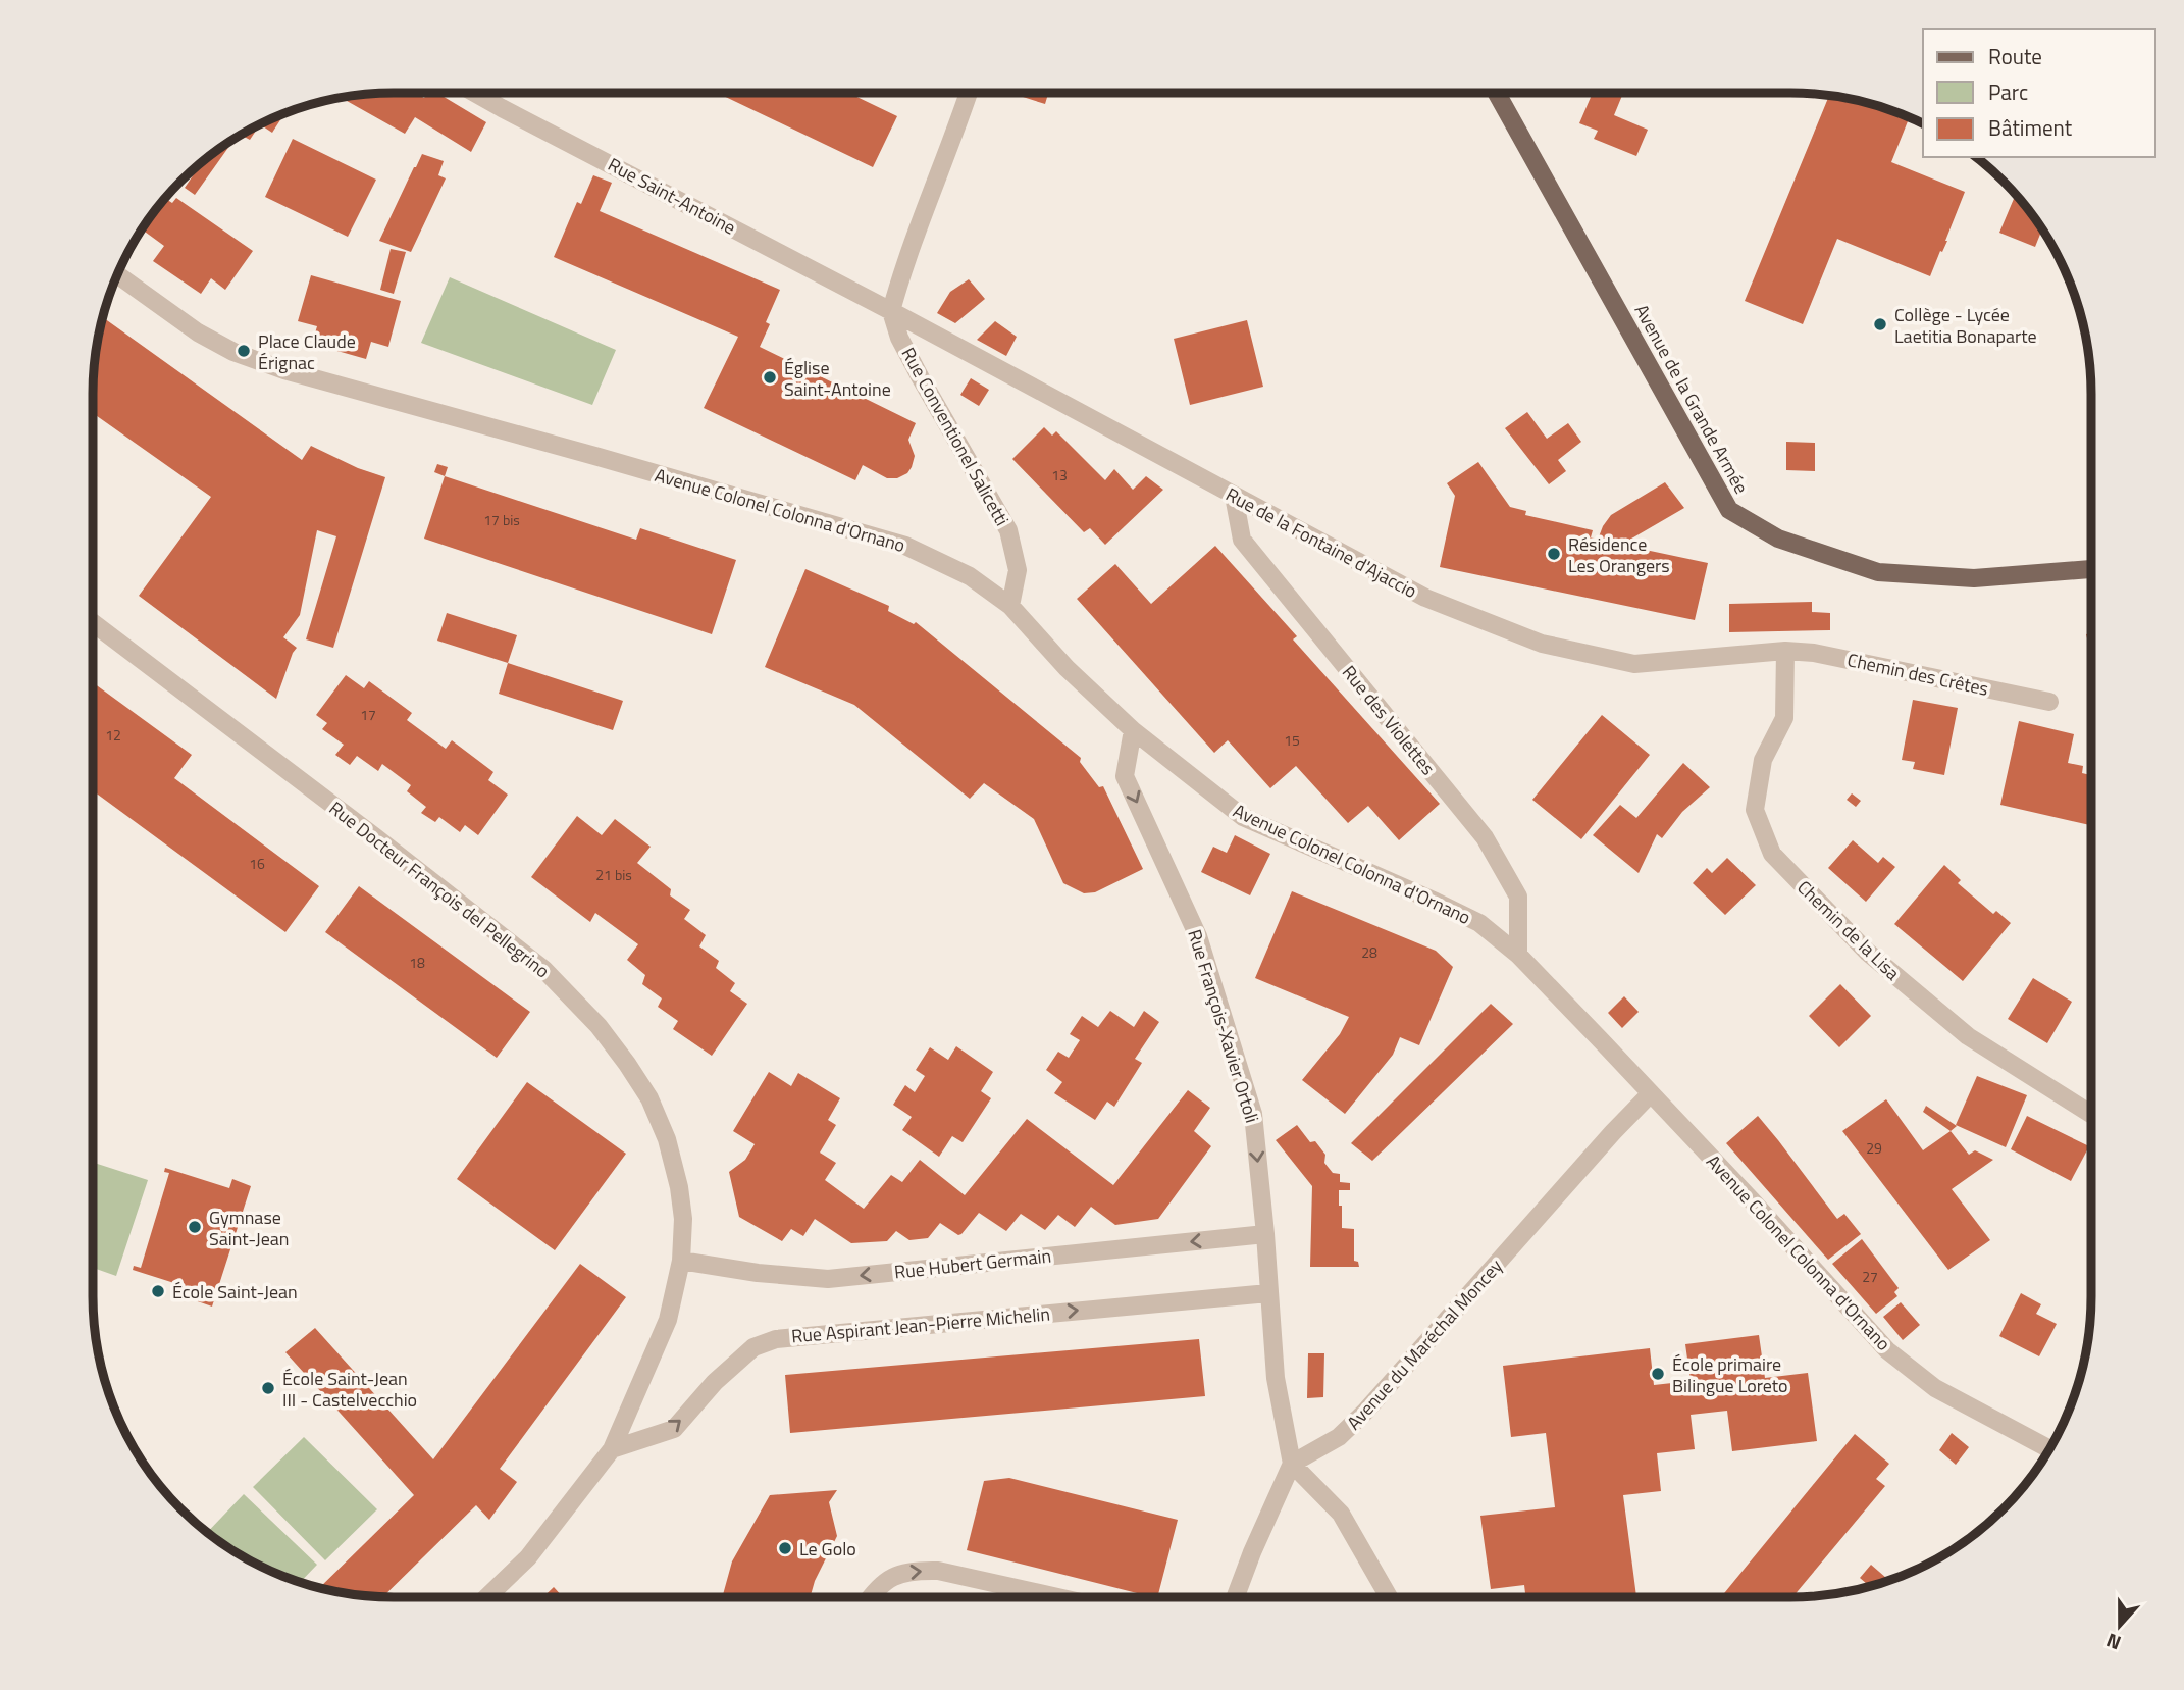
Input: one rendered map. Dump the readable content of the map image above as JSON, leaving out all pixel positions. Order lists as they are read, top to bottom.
{
  "streets": {
    "main road": ["Avenue de la Grande Armée"],
    "street": [
      "Rue Saint-Antoine",
      "Rue Conventionel Salicetti",
      "Avenue Colonel Colonna d'Ornano",
      "Rue de la Fontaine d'Ajaccio",
      "Chemin des Crêtes",
      "Rue des Violettes",
      "Rue Docteur François del Pellegrino",
      "Chemin de la Lisa",
      "Rue François-Xavier Ortoli",
      "Rue Hubert Germain",
      "Rue Aspirant Jean-Pierre Michelin",
      "Avenue du Maréchal Moncey"
    ]
  },
  "crossings": [
    ["Rue Saint-Antoine", "Rue Conventionel Salicetti"],
    ["Rue Saint-Antoine", "Rue de la Fontaine d'Ajaccio"],
    ["Rue Conventionel Salicetti", "Avenue Colonel Colonna d'Ornano"],
    ["Rue Conventionel Salicetti", "Rue de la Fontaine d'Ajaccio"],
    ["Avenue Colonel Colonna d'Ornano", "Rue des Violettes"],
    ["Avenue Colonel Colonna d'Ornano", "Rue François-Xavier Ortoli"],
    ["Avenue Colonel Colonna d'Ornano", "Avenue du Maréchal Moncey"],
    ["Rue de la Fontaine d'Ajaccio", "Chemin des Crêtes"],
    ["Rue de la Fontaine d'Ajaccio", "Rue des Violettes"],
    ["Rue de la Fontaine d'Ajaccio", "Chemin de la Lisa"],
    ["Chemin des Crêtes", "Chemin de la Lisa"],
    ["Rue Docteur François del Pellegrino", "Rue Hubert Germain"],
    ["Rue Docteur François del Pellegrino", "Rue Aspirant Jean-Pierre Michelin"],
    ["Rue François-Xavier Ortoli", "Rue Hubert Germain"],
    ["Rue François-Xavier Ortoli", "Rue Aspirant Jean-Pierre Michelin"],
    ["Rue François-Xavier Ortoli", "Avenue du Maréchal Moncey"]
  ],
  "one_way": ["Rue François-Xavier Ortoli", "Rue Hubert Germain", "Rue Aspirant Jean-Pierre Michelin"],
  "places": [
    "Collège - Lycée Laetitia Bonaparte",
    "Place Claude Érignac",
    "Église Saint-Antoine",
    "Résidence Les Orangers",
    "Gymnase Saint-Jean",
    "École Saint-Jean",
    "École primaire Bilingue Loreto",
    "École Saint-Jean III - Castelvecchio",
    "Le Golo"
  ],
  "house_numbers": [
    "13",
    "17 bis",
    "17",
    "12",
    "15",
    "16",
    "21 bis",
    "28",
    "18",
    "29",
    "27"
  ],
  "legend": ["Route", "Parc", "Bâtiment"],
  "north": "bottom"
}
